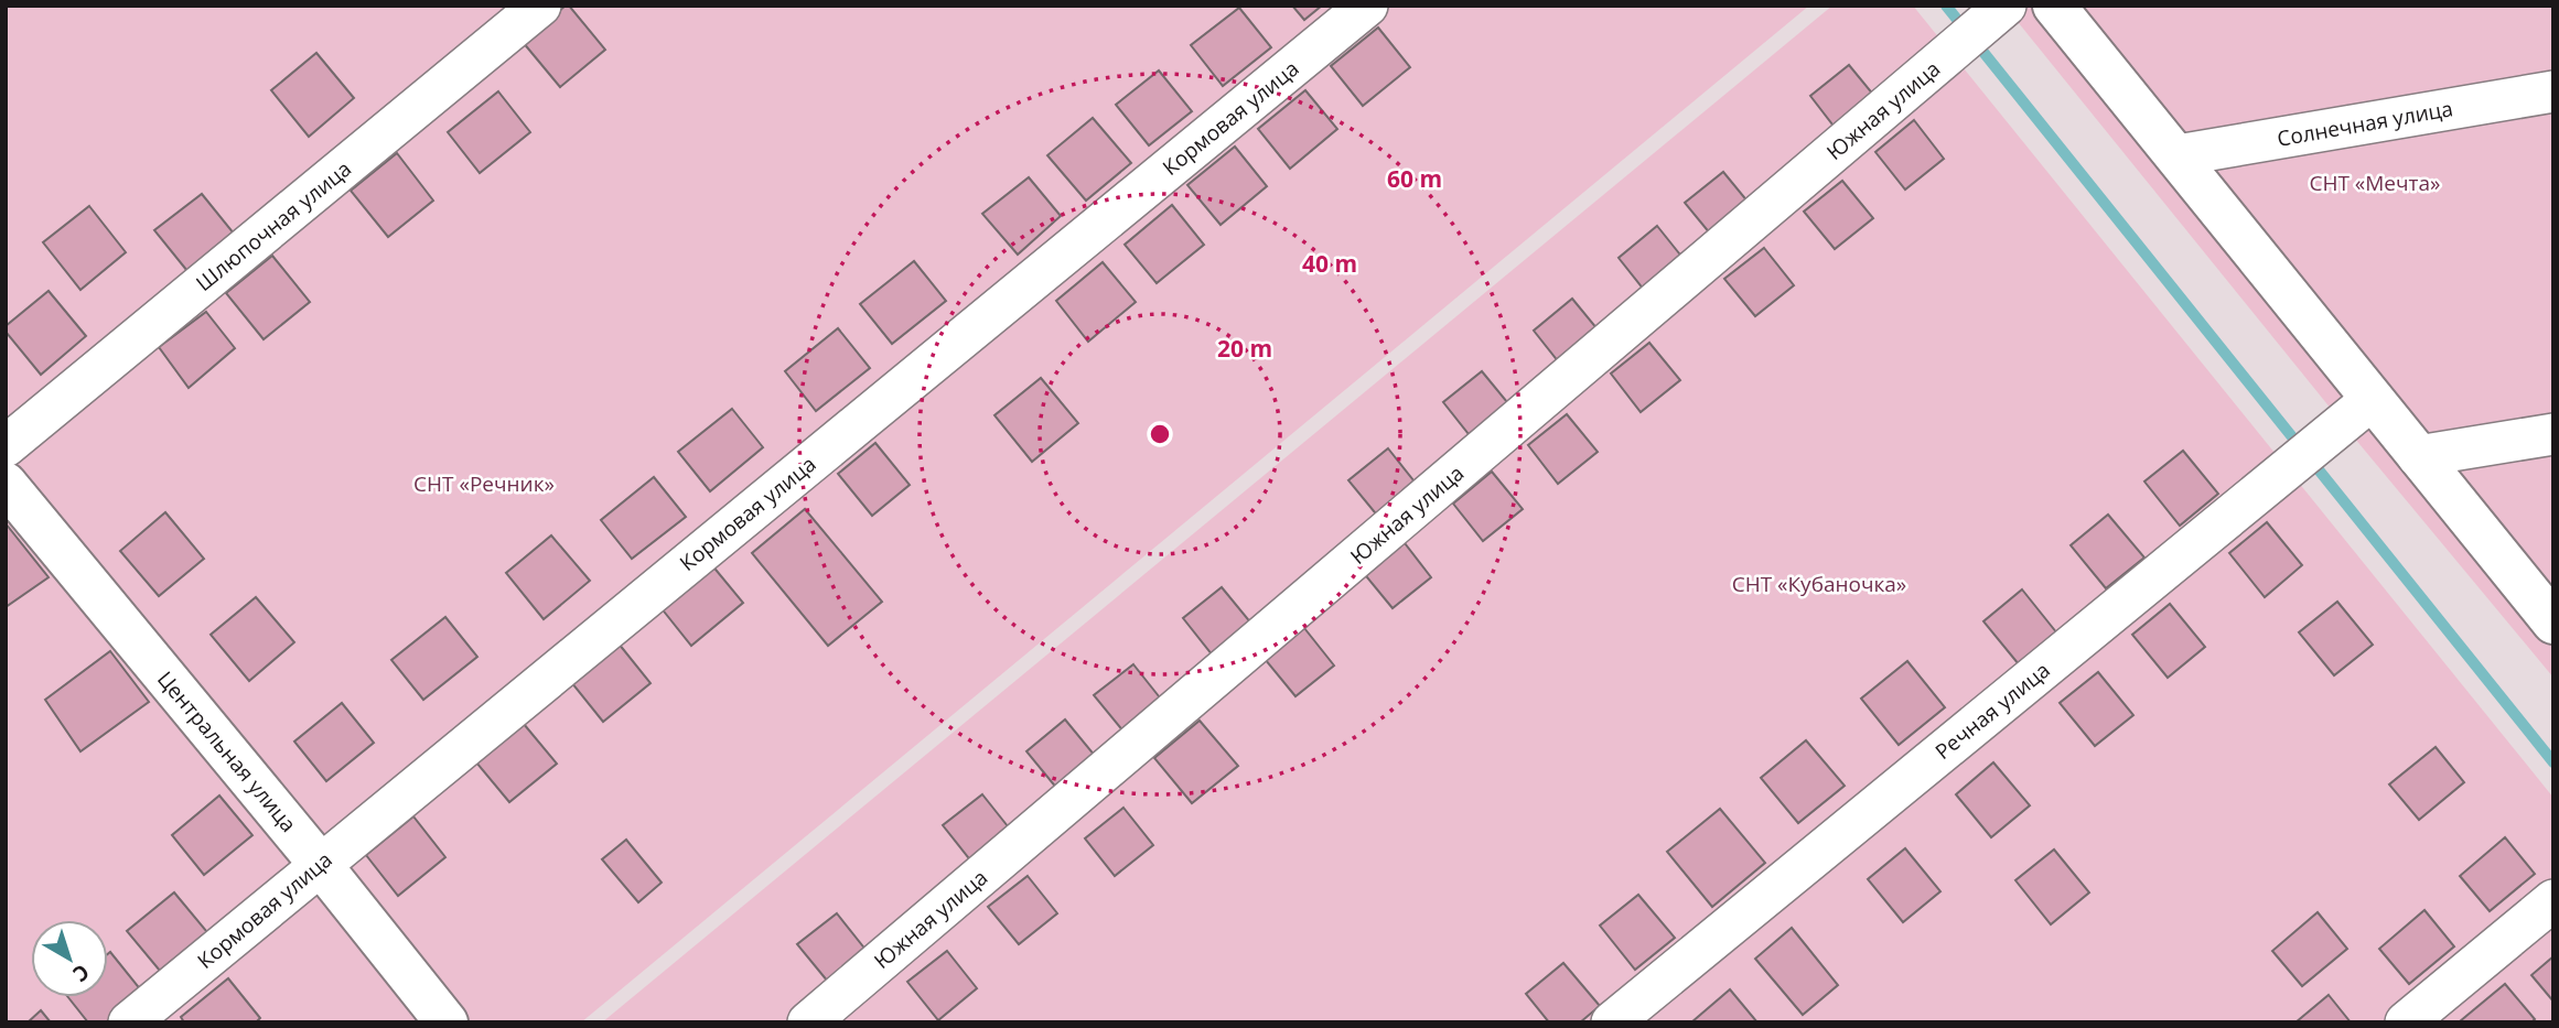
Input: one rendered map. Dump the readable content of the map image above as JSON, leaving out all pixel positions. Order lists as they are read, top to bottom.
{
  "streets": {
    "street": [
      "Южная улица",
      "Кормовая улица",
      "Солнечная улица",
      "Шлюпочная улица",
      "Речная улица",
      "Центральная улица"
    ]
  },
  "crossings": [
    ["Кормовая улица", "Центральная улица"]
  ],
  "parks": ["СНТ «Мечта»", "СНТ «Речник»", "СНТ «Кубаночка»"],
  "north": "bottom right",
  "rings": ["60 m", "40 m", "20 m"]
}
